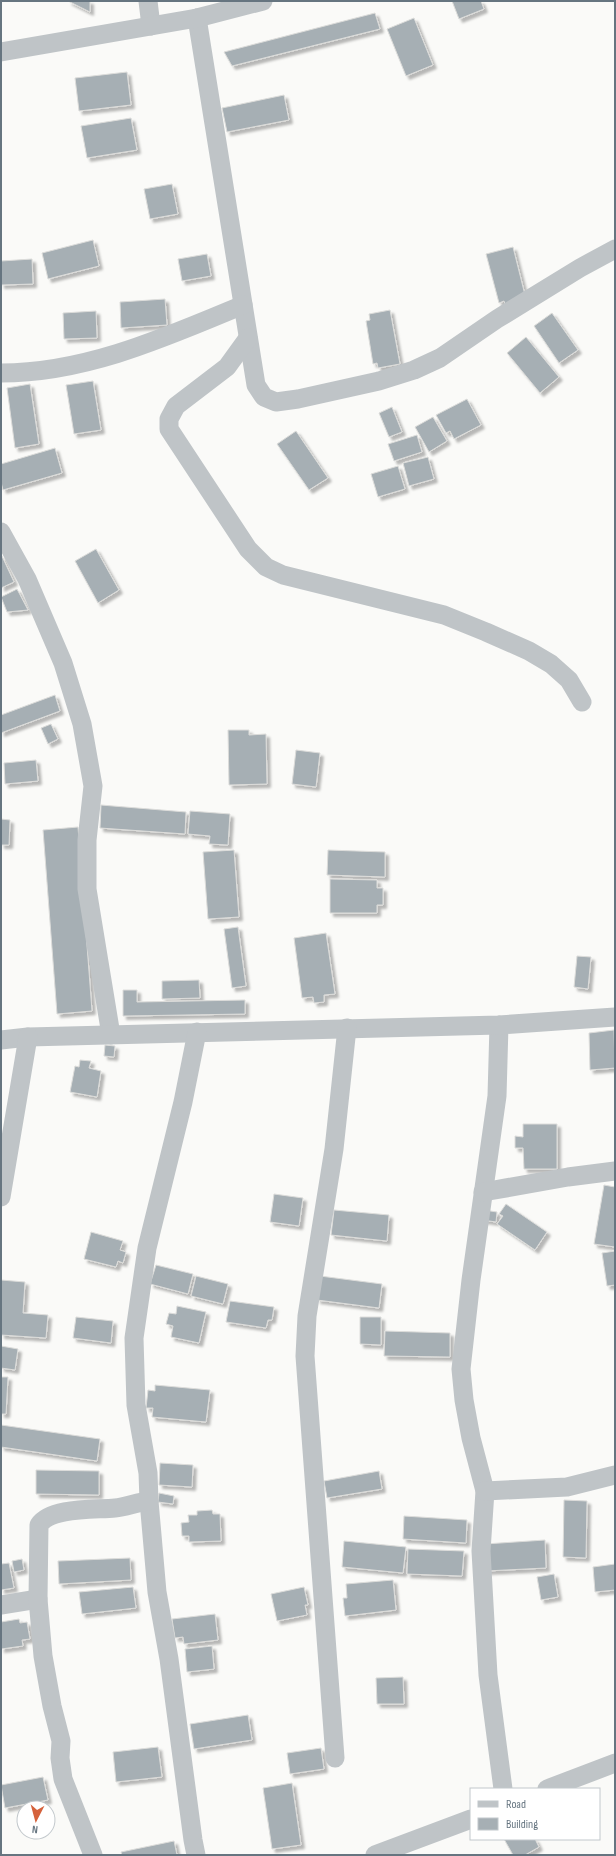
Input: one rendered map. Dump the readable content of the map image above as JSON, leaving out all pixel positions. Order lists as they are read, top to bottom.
{
  "legend": ["Road", "Building"],
  "north": "bottom"
}
